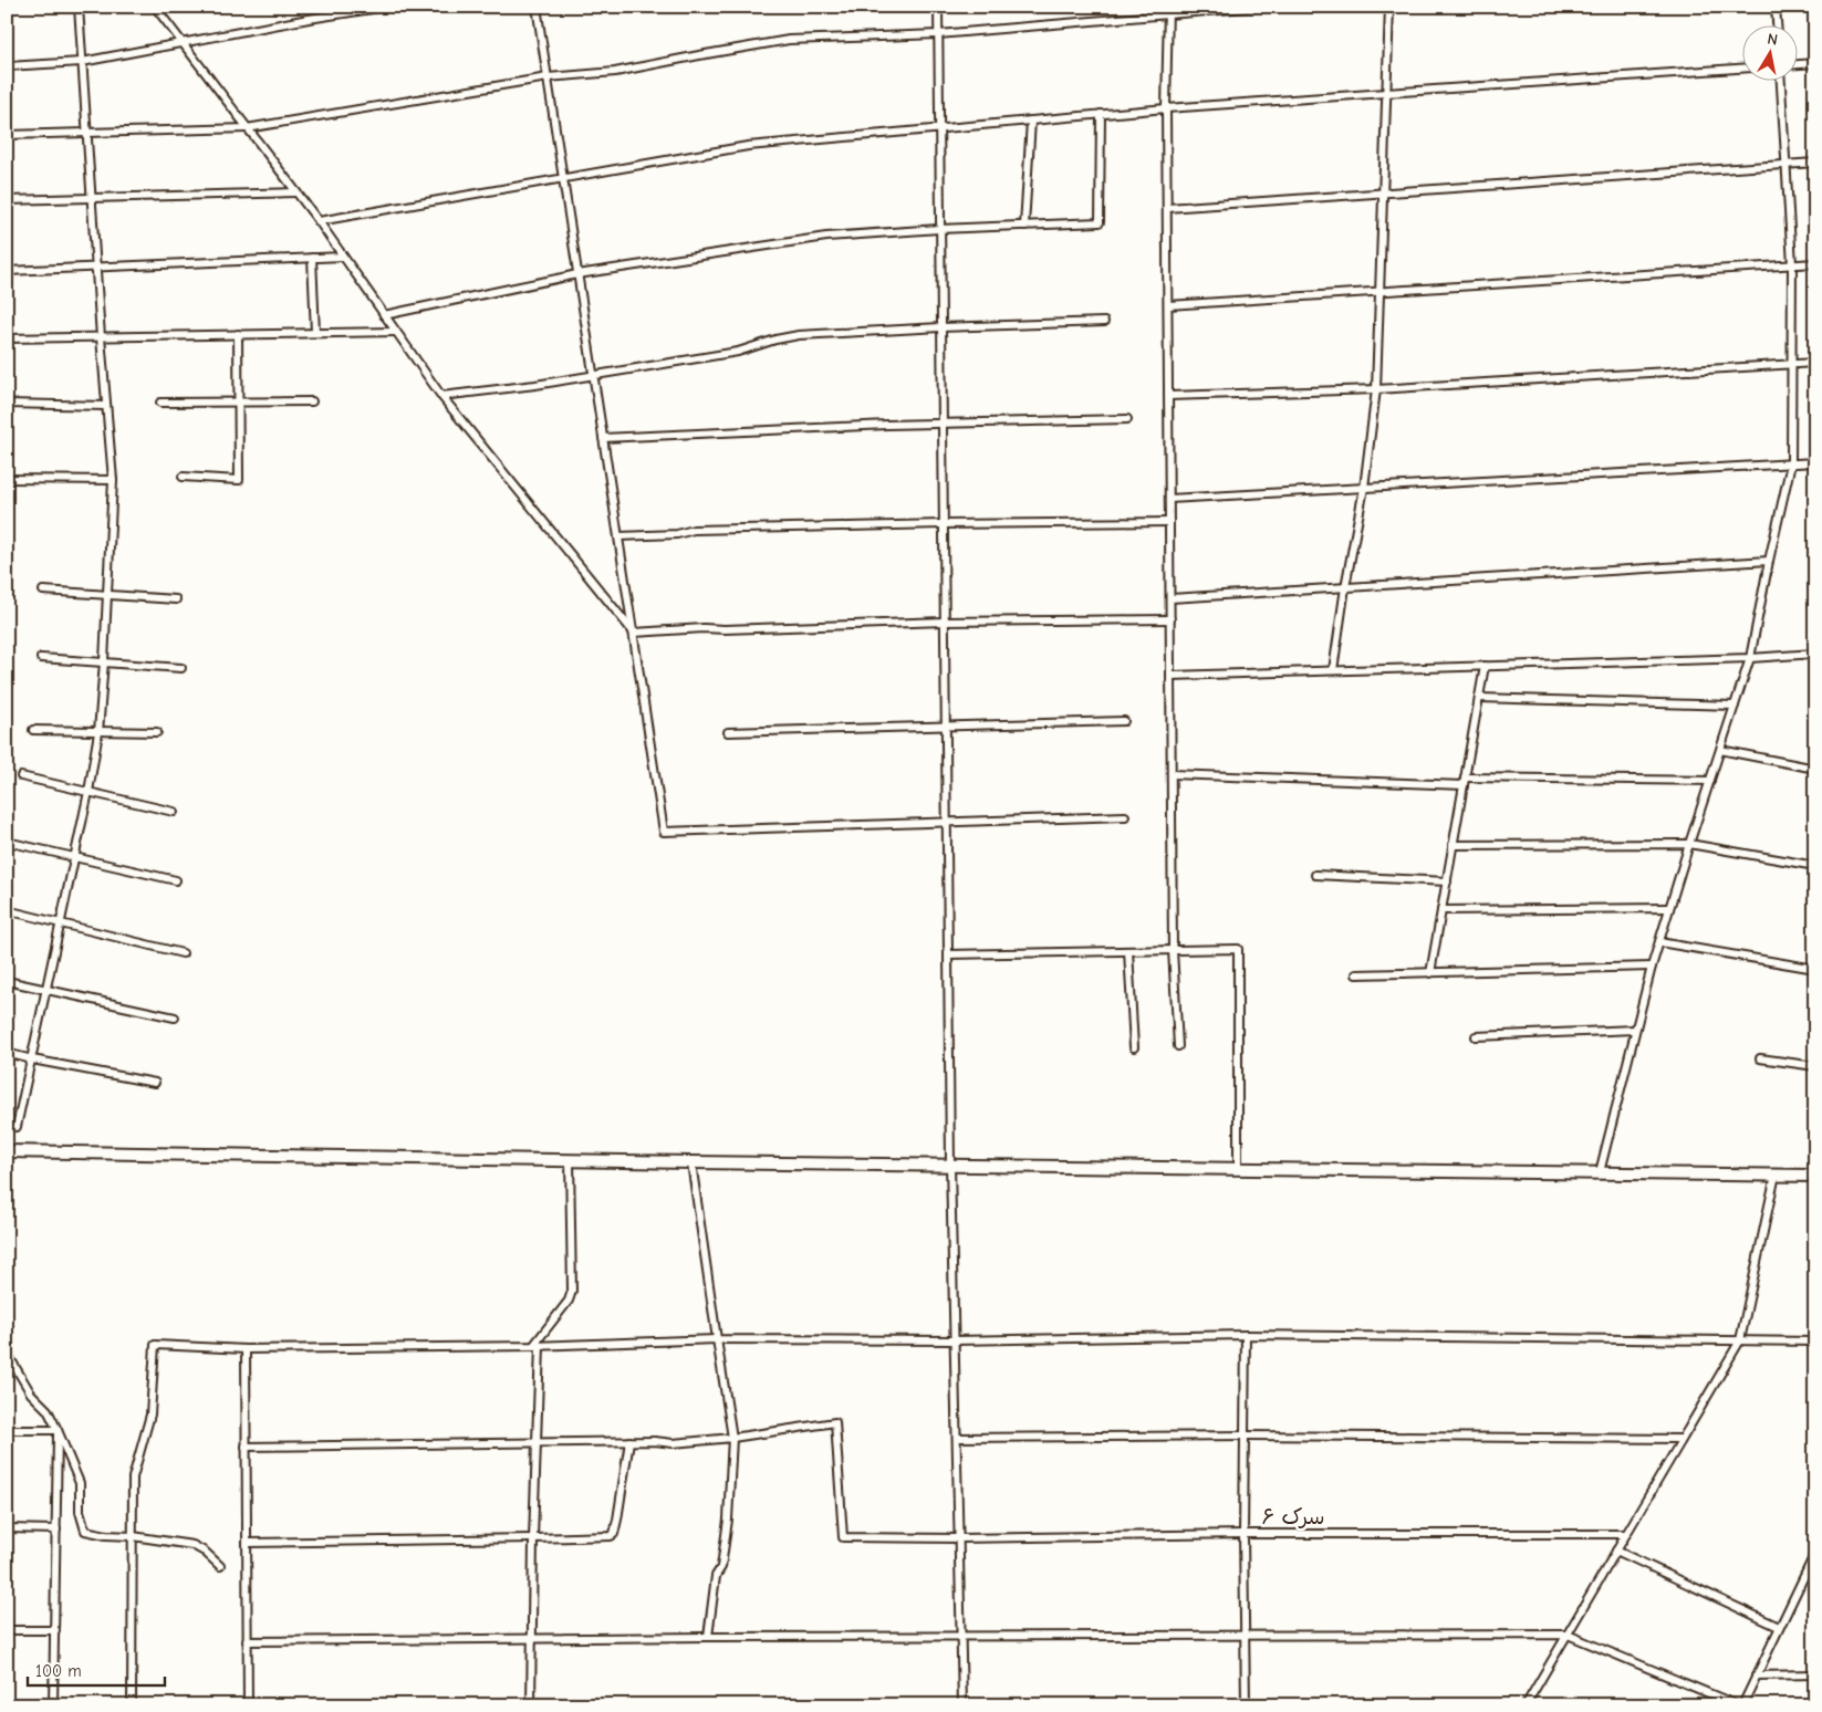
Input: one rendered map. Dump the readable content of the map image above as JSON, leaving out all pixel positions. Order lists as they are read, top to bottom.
{
  "streets": {
    "street": ["سرک ۶"]
  },
  "scale_bar": "100 m",
  "north": "top"
}
